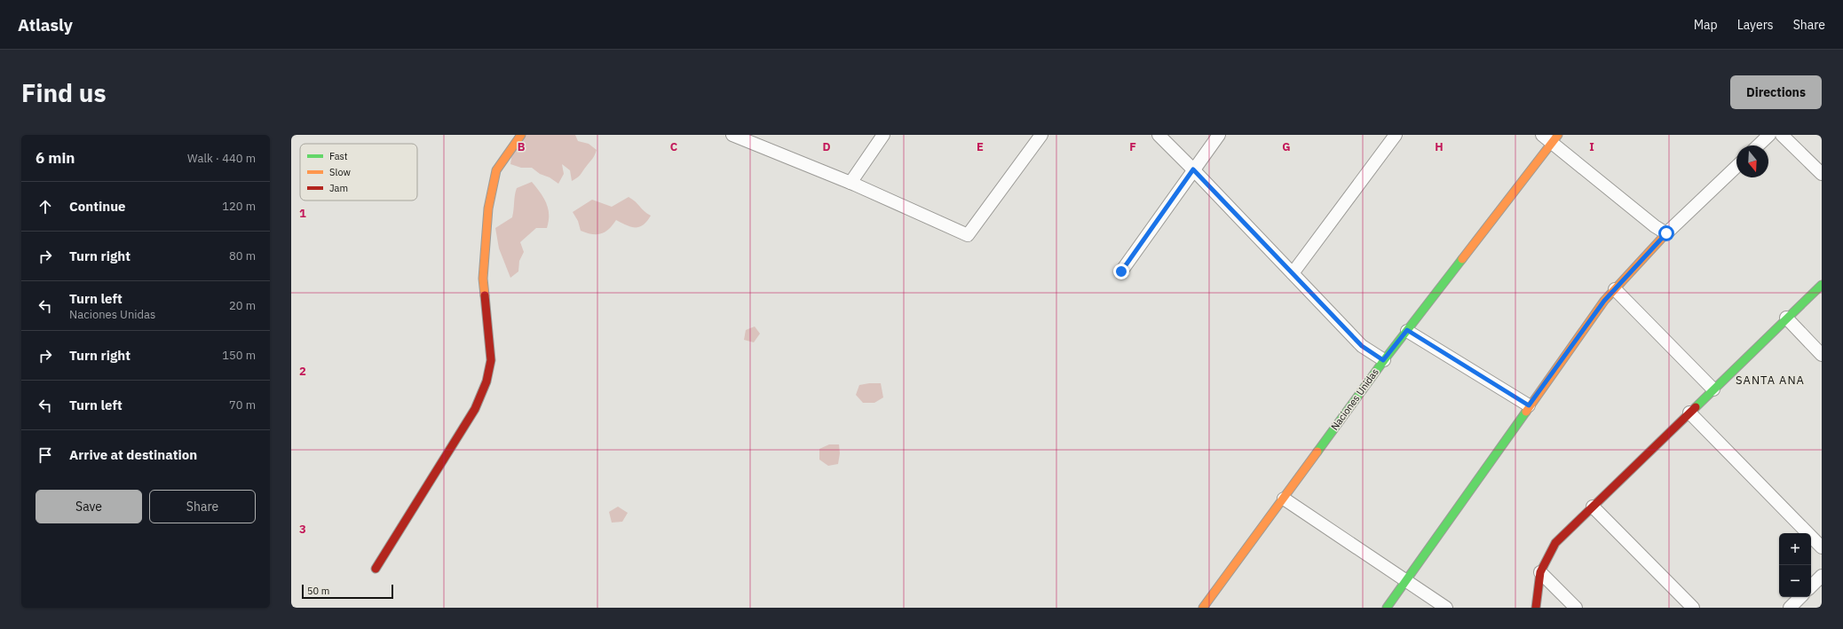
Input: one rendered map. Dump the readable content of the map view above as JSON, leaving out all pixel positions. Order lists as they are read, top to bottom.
{
  "streets": {
    "street": ["Naciones Unidas"]
  },
  "districts": ["SANTA ANA"],
  "legend": ["Fast", "Slow", "Jam"],
  "scale_bar": "50 m",
  "north": "bottom",
  "page": {
    "header": "Atlasly",
    "nav": ["Map", "Layers", "Share"],
    "buttons": [
      "Directions",
      ["Save", "Share"]
    ],
    "title": "Find us",
    "heading": ["6 min", "Walk · 440 m"],
    "list": [
      ["Continue", "120 m"],
      ["Turn right", "80 m"],
      ["Turn left", "Naciones Unidas", "20 m"],
      ["Turn right", "150 m"],
      ["Turn left", "70 m"],
      "Arrive at destination"
    ],
    "map_buttons": ["+", "−"],
    "scale": "50 m"
  },
  "grid": {
    "columns": [
      "B",
      "C",
      "D",
      "E",
      "F",
      "G",
      "H",
      "I"
    ],
    "rows": ["1", "2", "3"]
  }
}
